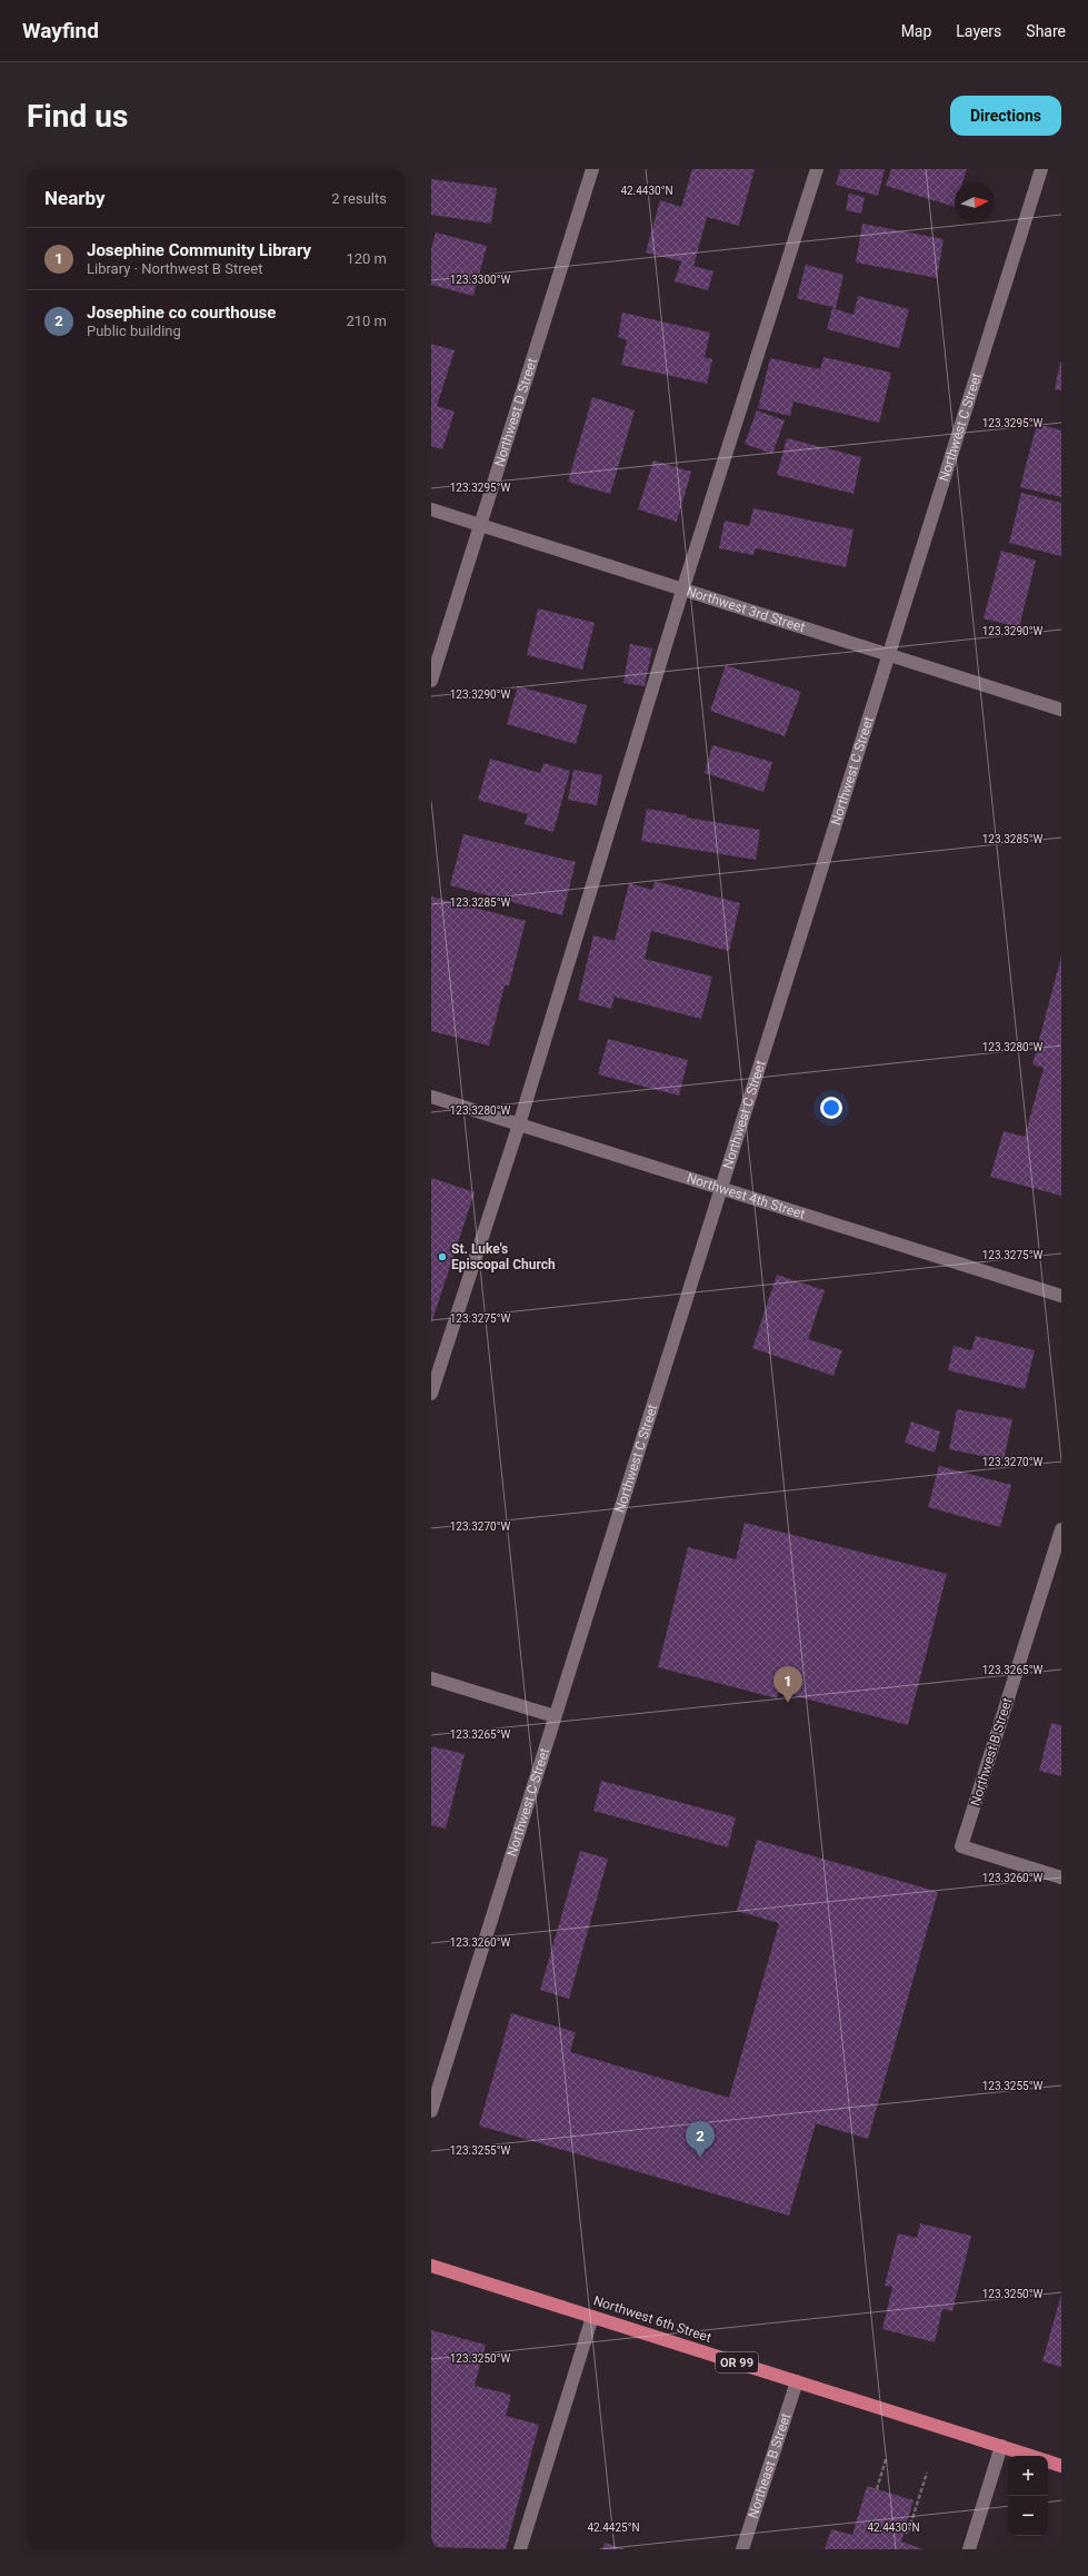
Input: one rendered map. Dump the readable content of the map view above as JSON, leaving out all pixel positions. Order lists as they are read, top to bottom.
{
  "streets": {
    "highway": ["Northwest 6th Street", "OR 99"],
    "street": [
      "Northwest D Street",
      "Northwest C Street",
      "Northwest 3rd Street",
      "Northwest 4th Street",
      "Northwest B Street",
      "Northeast B Street"
    ]
  },
  "crossings": [
    ["Northwest D Street", "Northwest 3rd Street"],
    ["Northwest C Street", "Northwest 3rd Street"],
    ["Northwest C Street", "Northwest 4th Street"],
    ["Northwest 6th Street", "Northeast B Street"]
  ],
  "places": ["St. Luke's Episcopal Church"],
  "north": "right",
  "page": {
    "header": "Wayfind",
    "nav": ["Map", "Layers", "Share"],
    "buttons": "Directions",
    "title": "Find us",
    "heading": ["Nearby", "2 results"],
    "list": [
      {
        "mark": "1",
        "name": "Josephine Community Library",
        "note": "Library · Northwest B Street",
        "value": "120 m"
      },
      {
        "mark": "2",
        "name": "Josephine co courthouse",
        "note": "Public building",
        "value": "210 m"
      }
    ],
    "pins": ["1", "2"],
    "map_buttons": ["+", "−"]
  },
  "coordinates": [
    "42.4430°N",
    "123.3300°W",
    "123.3295°W",
    "123.3290°W",
    "123.3285°W",
    "123.3280°W",
    "123.3275°W",
    "123.3270°W",
    "123.3265°W",
    "123.3260°W",
    "123.3255°W",
    "123.3250°W",
    "42.4425°N"
  ]
}
